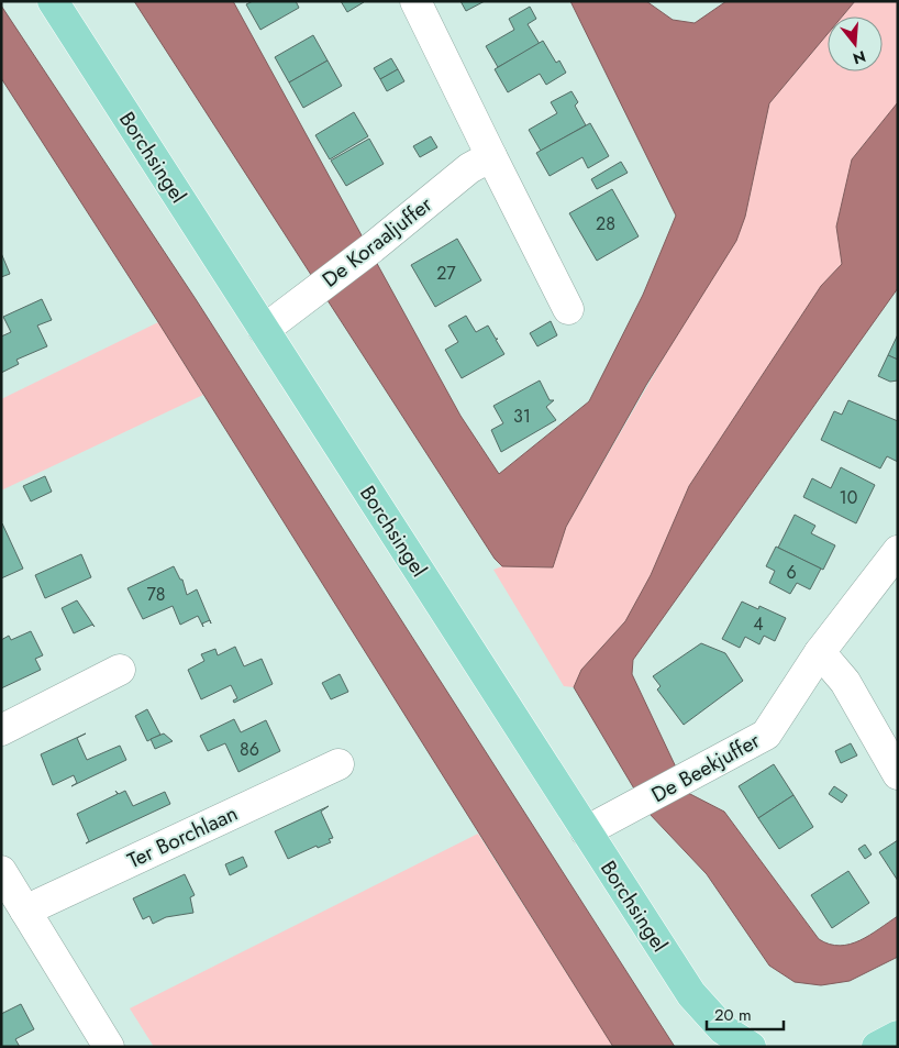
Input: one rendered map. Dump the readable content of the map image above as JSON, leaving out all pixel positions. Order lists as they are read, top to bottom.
{
  "streets": {
    "main road": ["Borchsingel"],
    "street": ["De Koraaljuffer", "De Beekjuffer", "Ter Borchlaan"]
  },
  "crossings": [
    ["Borchsingel", "De Koraaljuffer"],
    ["Borchsingel", "De Beekjuffer"]
  ],
  "house_numbers": [
    "28",
    "27",
    "31",
    "10",
    "6",
    "78",
    "4",
    "86"
  ],
  "scale_bar": "20 m",
  "north": "bottom"
}
